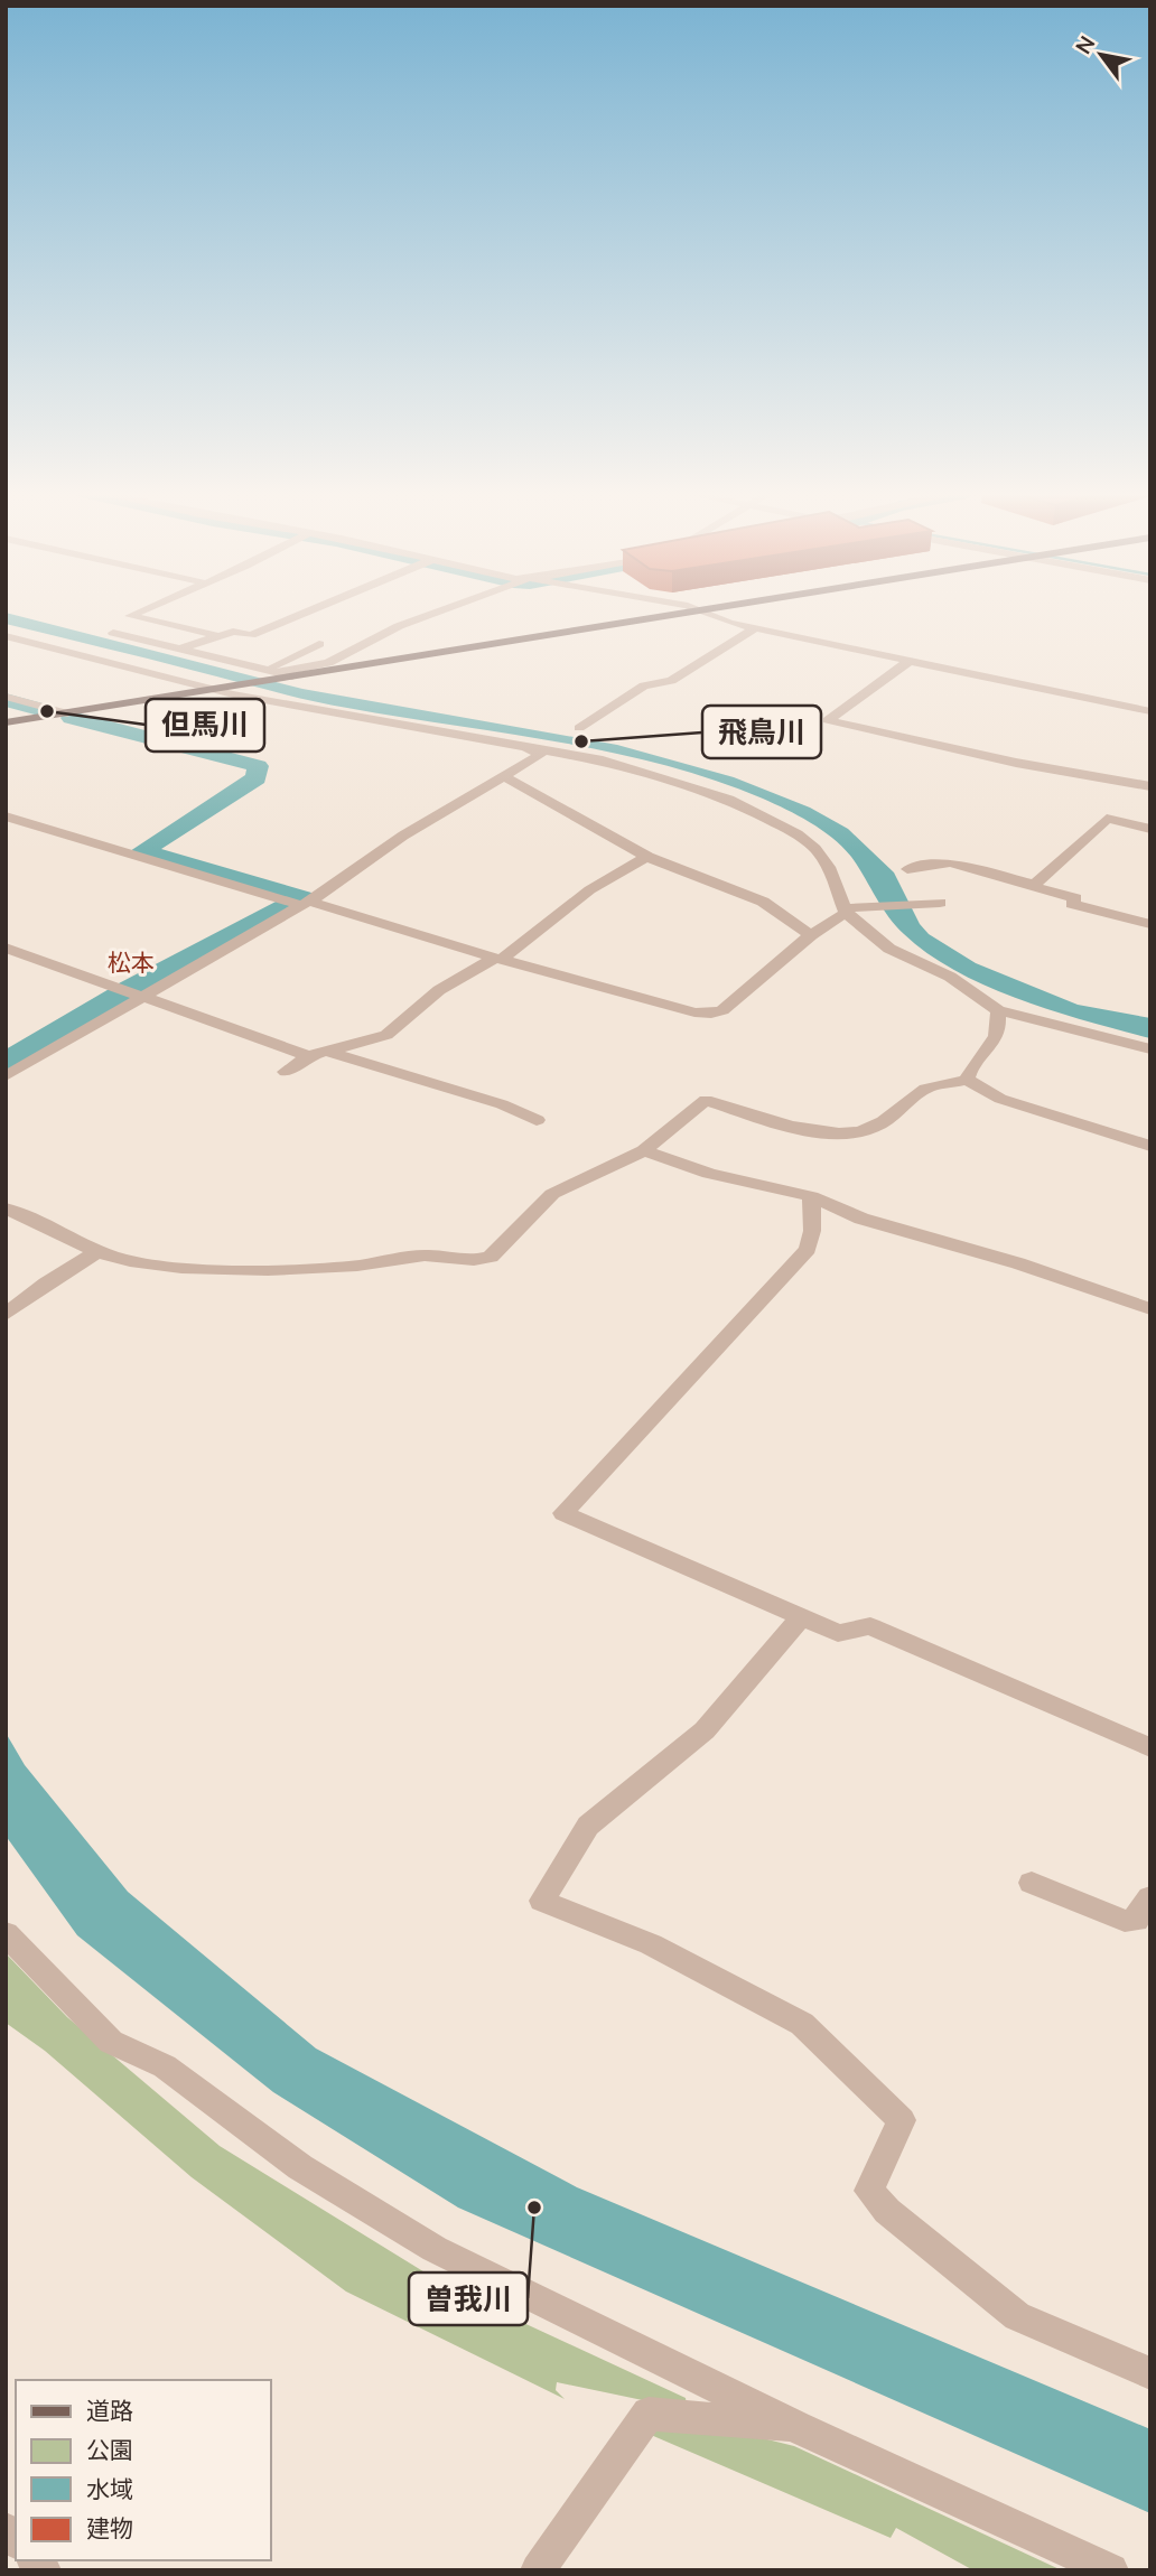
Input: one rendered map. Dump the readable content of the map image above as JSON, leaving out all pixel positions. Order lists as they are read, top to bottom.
{
  "districts": ["松本"],
  "places": ["但馬川", "飛鳥川", "曽我川"],
  "legend": [
    "道路",
    "公園",
    "水域",
    "建物"
  ],
  "north": "top left"
}
